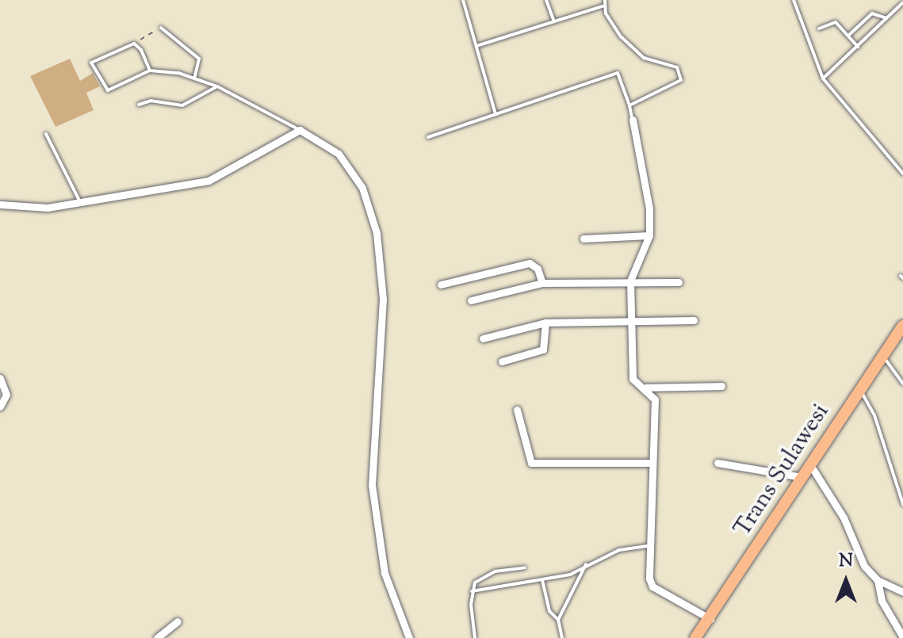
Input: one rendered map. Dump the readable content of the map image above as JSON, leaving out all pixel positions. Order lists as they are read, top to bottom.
{
  "streets": {
    "highway": ["Trans Sulawesi"]
  },
  "north": "top"
}
